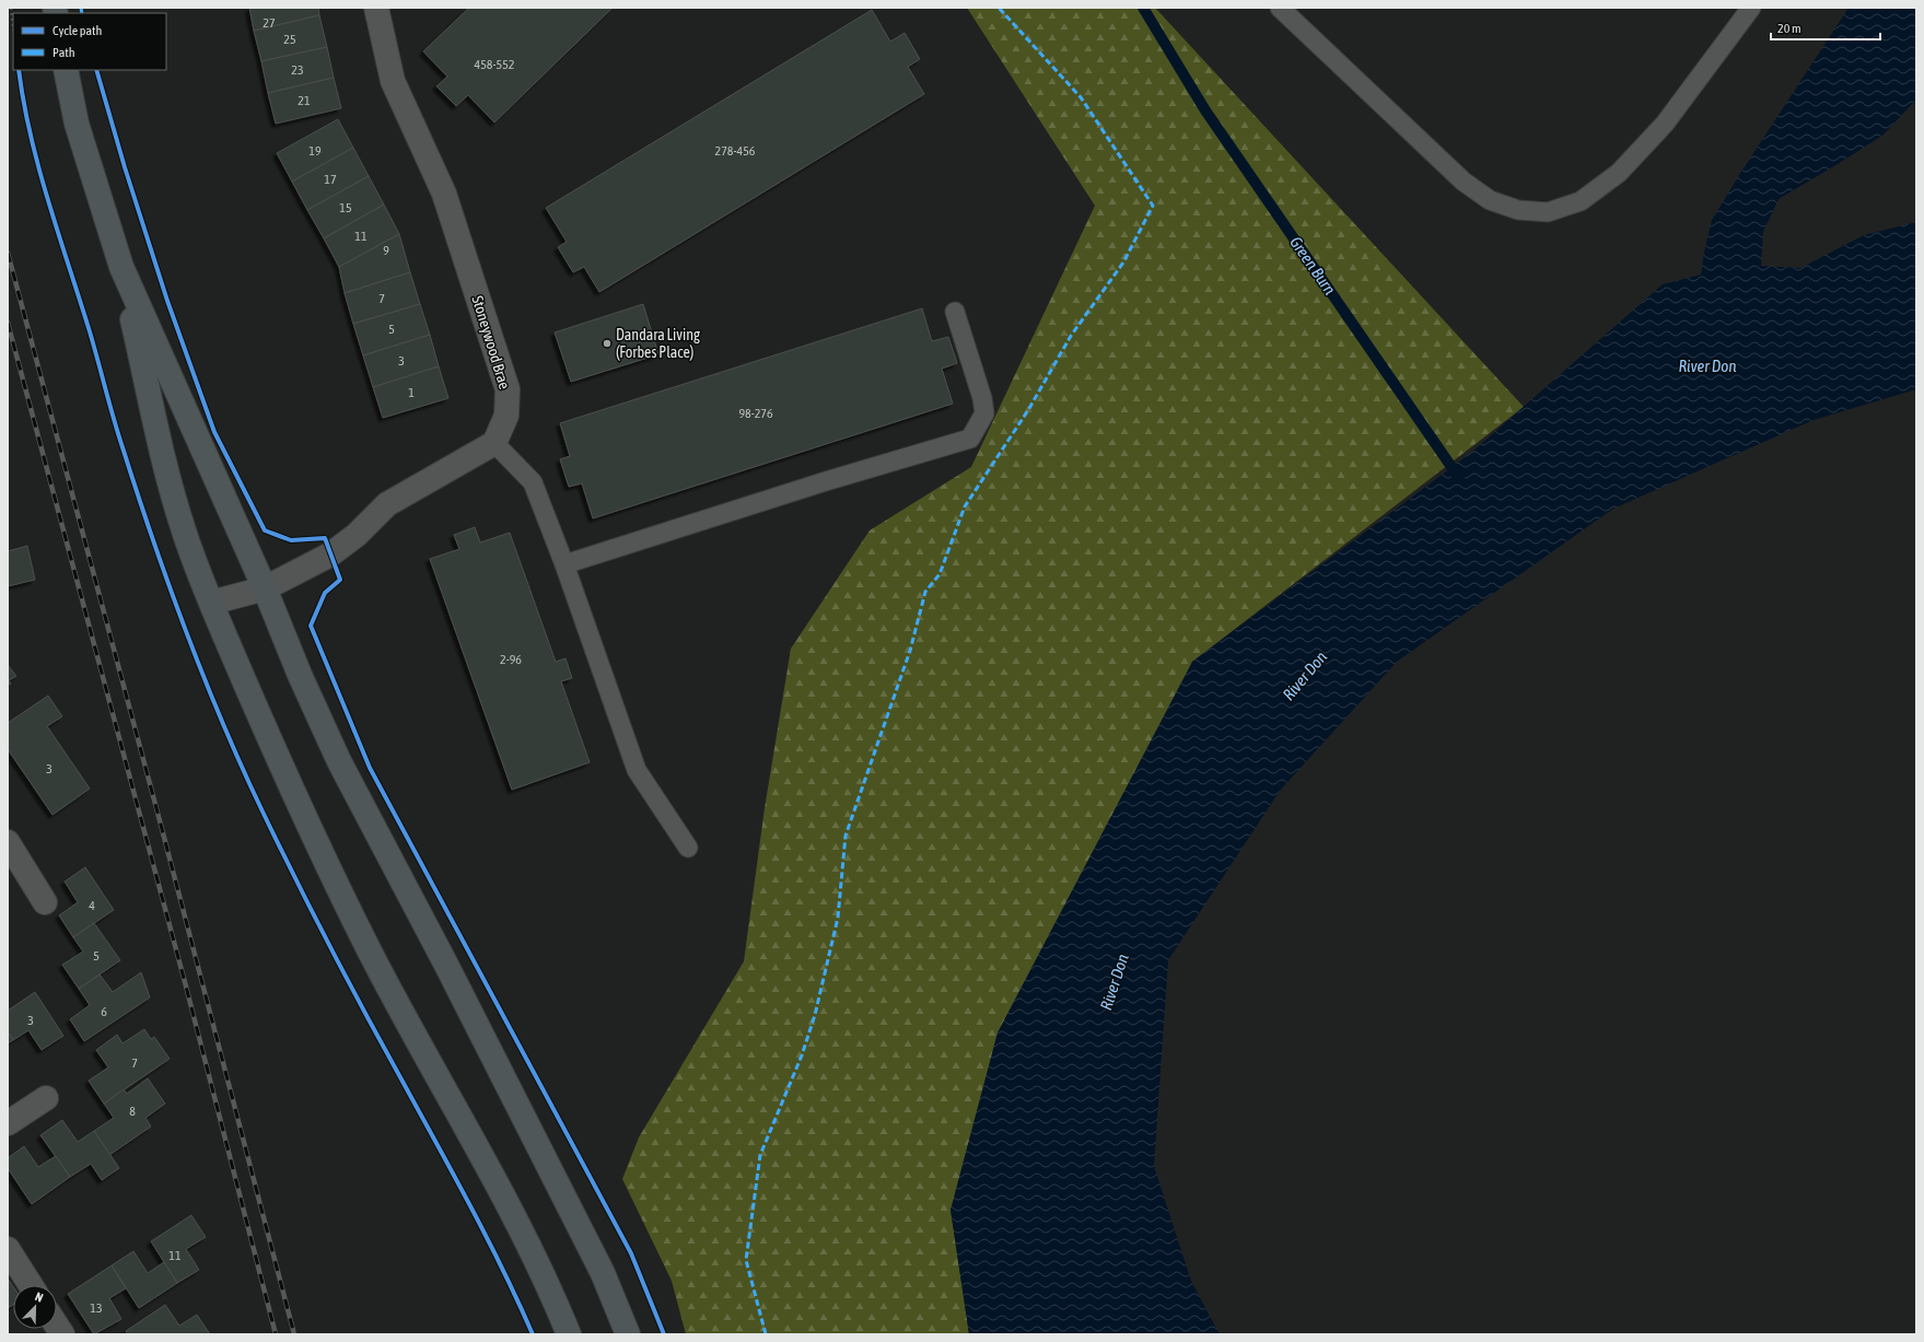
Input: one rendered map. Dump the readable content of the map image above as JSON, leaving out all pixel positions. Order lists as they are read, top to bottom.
{
  "streets": {
    "street": ["Stoneywood Brae"]
  },
  "water": ["Green Burn", "River Don"],
  "places": ["Dandara Living (Forbes Place)"],
  "house_numbers": [
    "27",
    "25",
    "458-552",
    "23",
    "21",
    "19",
    "278-456",
    "17",
    "15",
    "11",
    "9",
    "7",
    "5",
    "3",
    "1",
    "98-276",
    "2-96",
    "3",
    "4",
    "5",
    "6",
    "3",
    "7",
    "8",
    "11",
    "13"
  ],
  "legend": ["Cycle path", "Path"],
  "scale_bar": "20 m",
  "north": "top right"
}
